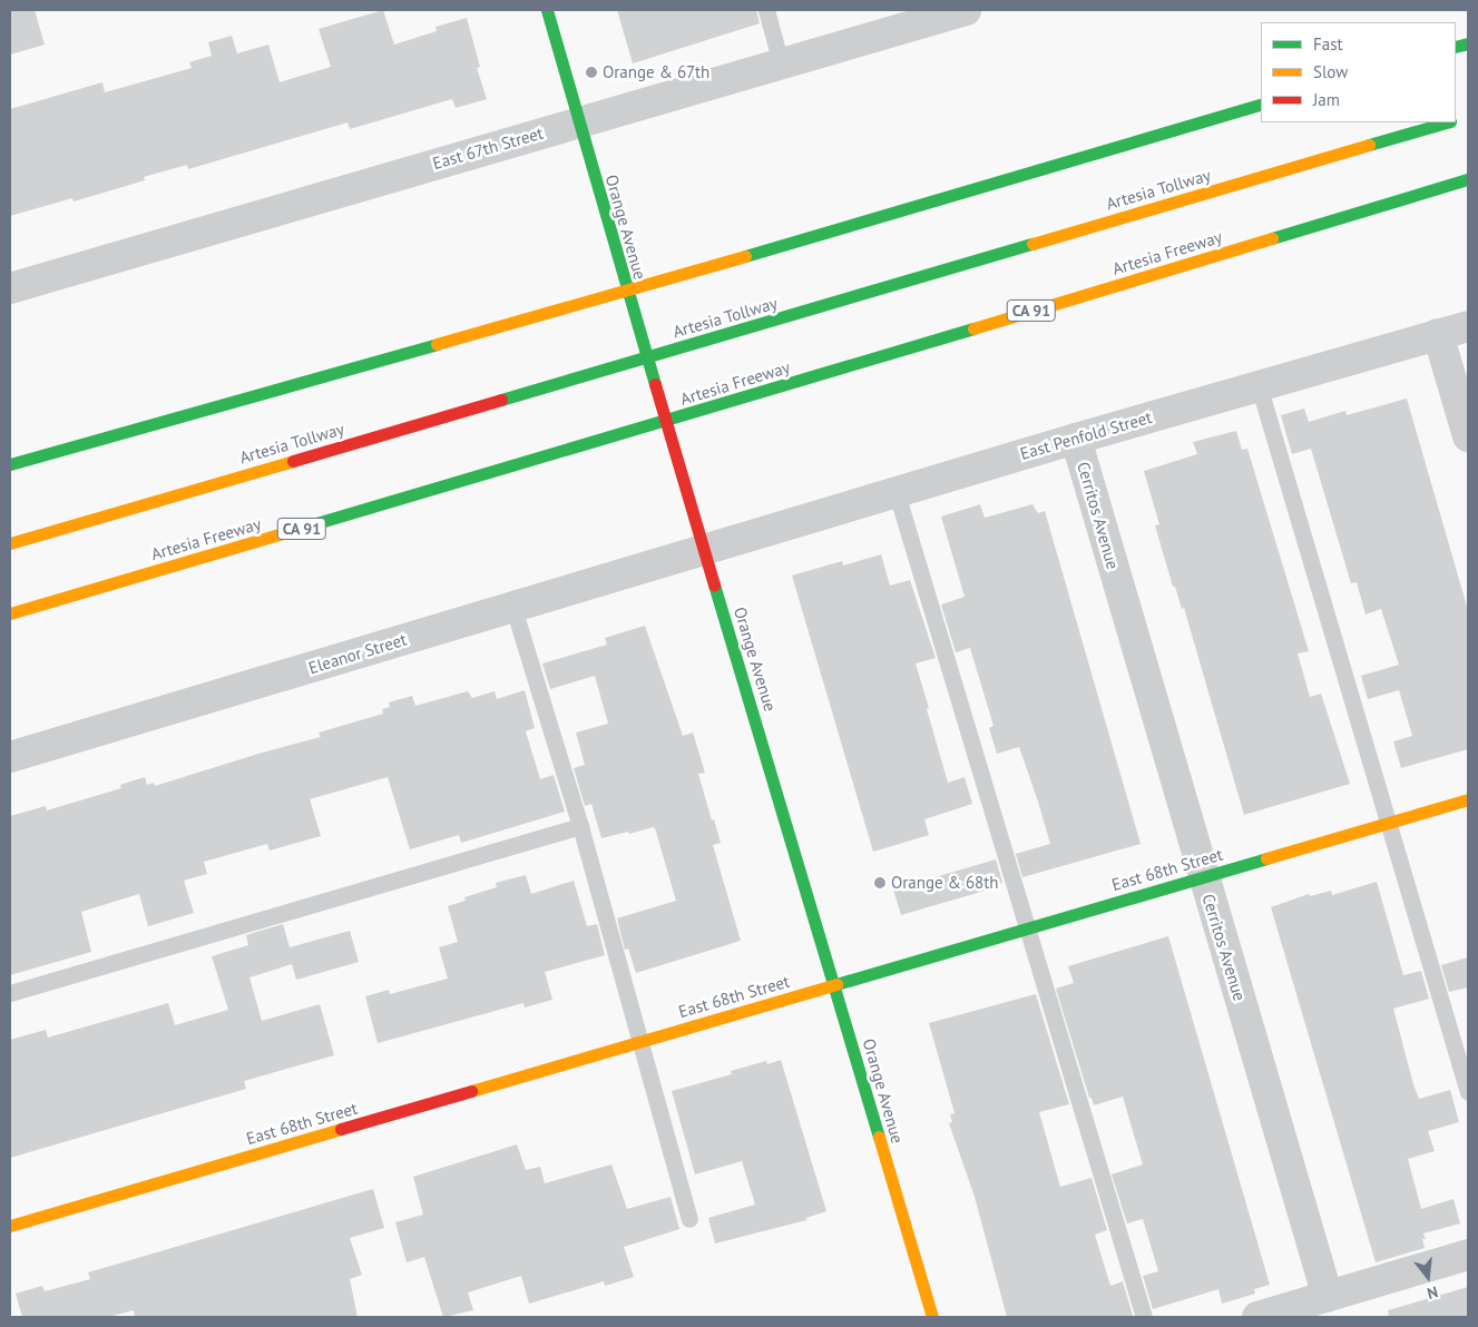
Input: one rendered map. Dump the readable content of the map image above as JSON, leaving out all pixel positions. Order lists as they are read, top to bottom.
{
  "streets": {
    "main road": [
      "Artesia Tollway",
      "Orange Avenue",
      "Artesia Freeway",
      "CA 91",
      "East 68th Street"
    ],
    "street": [
      "East 67th Street",
      "East Penfold Street",
      "Cerritos Avenue",
      "Eleanor Street"
    ]
  },
  "crossings": [
    ["East 67th Street", "Orange Avenue"],
    ["Orange Avenue", "East Penfold Street"],
    ["Orange Avenue", "Eleanor Street"],
    ["Orange Avenue", "East 68th Street"],
    ["East Penfold Street", "Cerritos Avenue"],
    ["East Penfold Street", "Eleanor Street"],
    ["Cerritos Avenue", "East 68th Street"]
  ],
  "places": ["Orange & 67th", "Orange & 68th"],
  "legend": ["Fast", "Slow", "Jam"],
  "north": "bottom"
}
